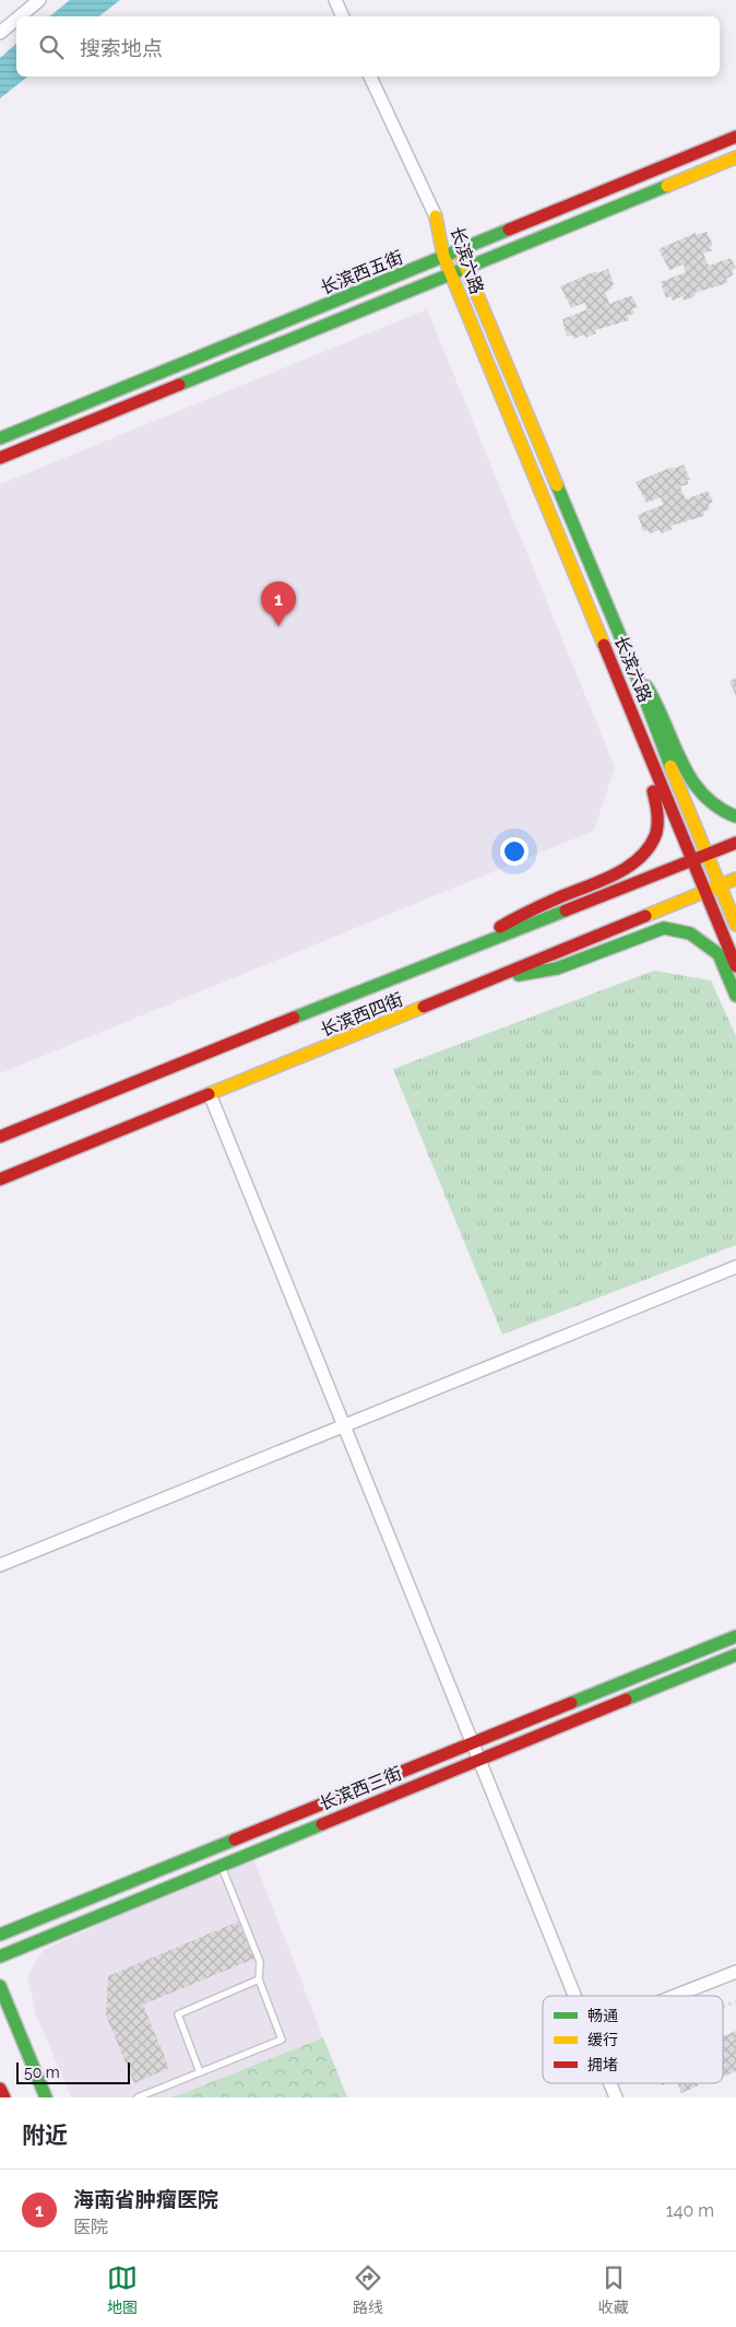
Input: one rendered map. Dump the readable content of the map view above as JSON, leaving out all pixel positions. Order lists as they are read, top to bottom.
{
  "streets": {
    "main road": [
      "长滨六路",
      "长滨西五街",
      "长滨西四街",
      "长滨西三街"
    ]
  },
  "crossings": [
    ["长滨六路", "长滨西五街"],
    ["长滨六路", "长滨西四街"]
  ],
  "legend": ["畅通", "缓行", "拥堵"],
  "scale_bar": "50 m",
  "page": {
    "search": "搜索地点",
    "pins": "1",
    "scale": "50 m",
    "heading": "附近",
    "list": [
      {
        "mark": "1",
        "name": "海南省肿瘤医院",
        "note": "医院",
        "value": "140 m"
      }
    ],
    "nav": ["地图", "路线", "收藏"]
  }
}
